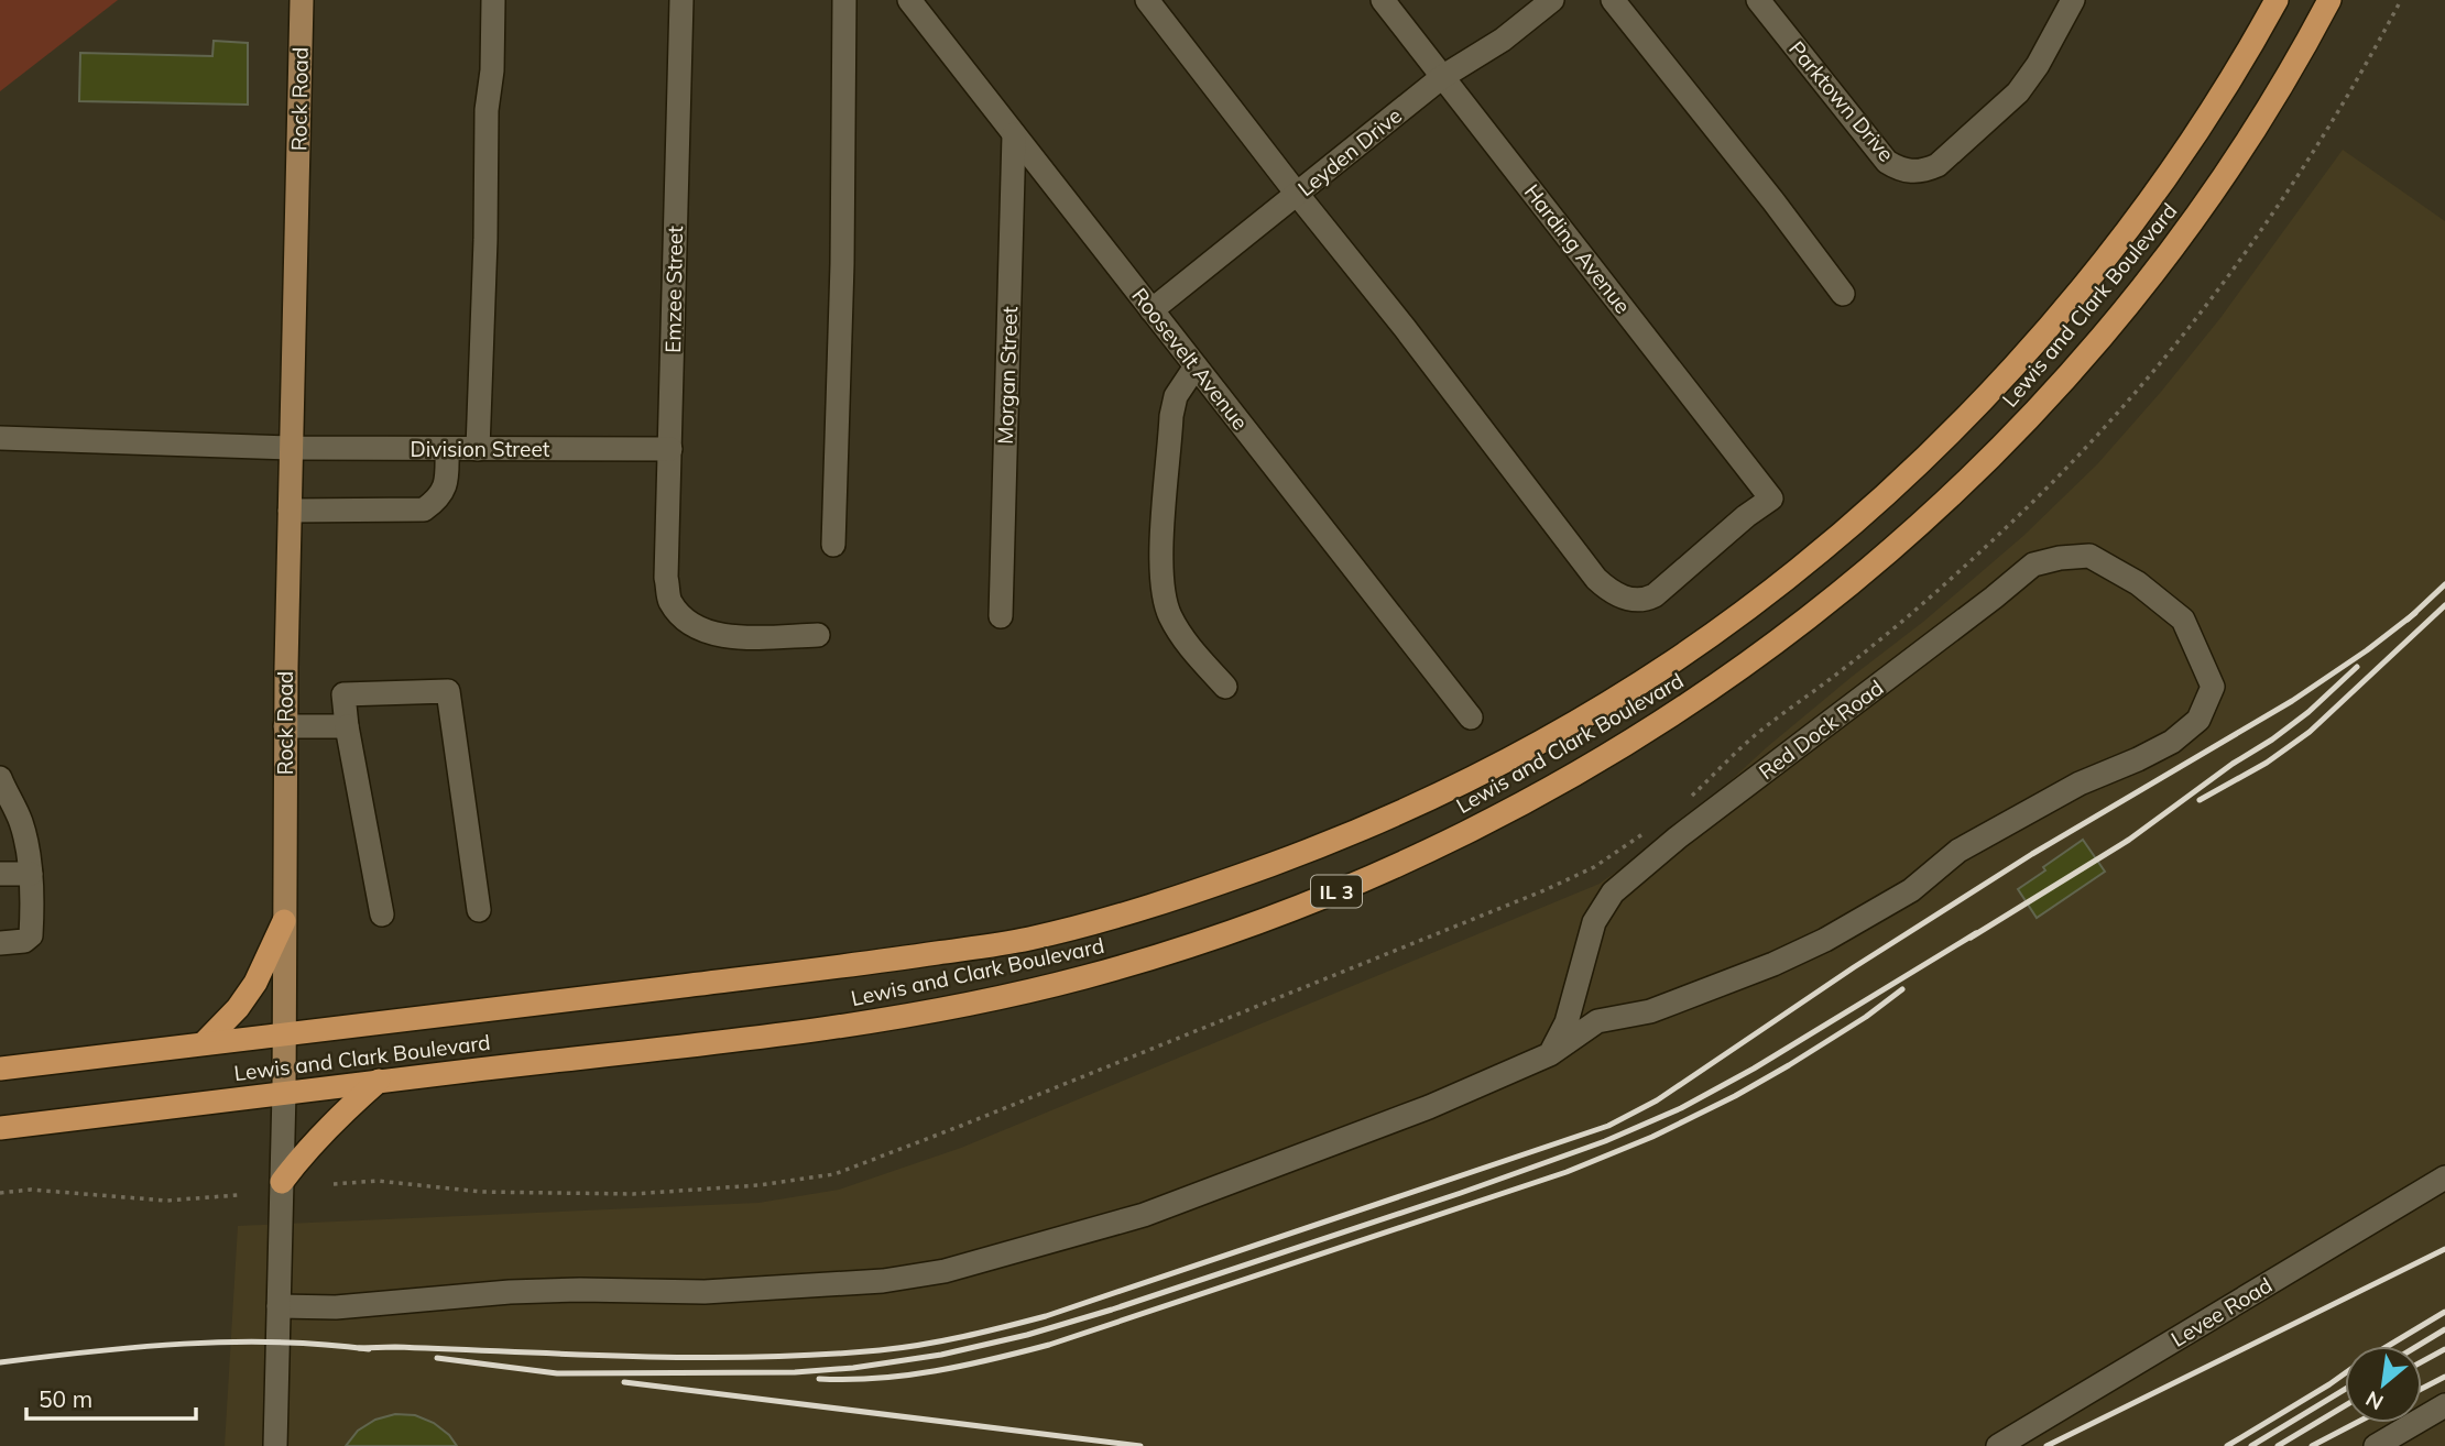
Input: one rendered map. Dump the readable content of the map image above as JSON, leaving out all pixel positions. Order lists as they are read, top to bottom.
{
  "streets": {
    "highway": ["Lewis and Clark Boulevard", "IL 3"],
    "main road": ["Rock Road"],
    "street": [
      "Parktown Drive",
      "Leyden Drive",
      "Harding Avenue",
      "Emzee Street",
      "Roosevelt Avenue",
      "Morgan Street",
      "Division Street",
      "Red Dock Road",
      "Levee Road"
    ]
  },
  "crossings": [
    ["Rock Road", "Lewis and Clark Boulevard"],
    ["Rock Road", "Division Street"],
    ["Leyden Drive", "Harding Avenue"],
    ["Leyden Drive", "Roosevelt Avenue"],
    ["Emzee Street", "Division Street"],
    ["Roosevelt Avenue", "Morgan Street"]
  ],
  "scale_bar": "50 m",
  "north": "bottom left"
}
